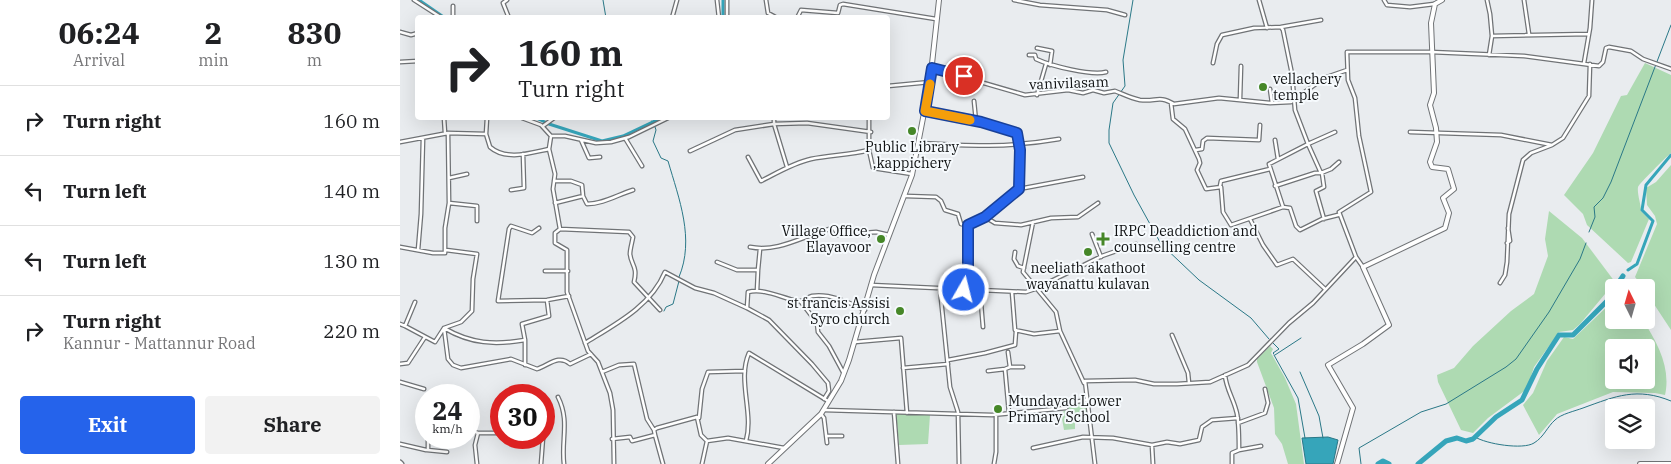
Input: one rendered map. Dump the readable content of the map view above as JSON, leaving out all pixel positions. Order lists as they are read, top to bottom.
{
  "streets": {
    "street": ["vanivilasam"]
  },
  "places": {
    "other": [
      "vellachery temple",
      "Public Library ,kappichery",
      "Village Office, Elayavoor",
      "neeliath akathoot wayanattu kulavan",
      "st francis Assisi Syro church",
      "Mundayad Lower Primary School"
    ],
    "health": ["IRPC Deaddiction and counselling centre"]
  },
  "north": "top",
  "page": {
    "eta": [
      "06:24",
      "Arrival",
      "2",
      "min",
      "830",
      "m"
    ],
    "turn": ["160 m", "Turn right"],
    "list": [
      {
        "name": "Turn right",
        "value": "160 m"
      },
      {
        "name": "Turn left",
        "value": "140 m"
      },
      {
        "name": "Turn left",
        "value": "130 m"
      },
      {
        "name": "Turn right",
        "note": "Kannur - Mattannur Road",
        "value": "220 m"
      }
    ],
    "speed": "24 km/h",
    "limit": "30",
    "buttons": ["Exit", "Share"]
  }
}
